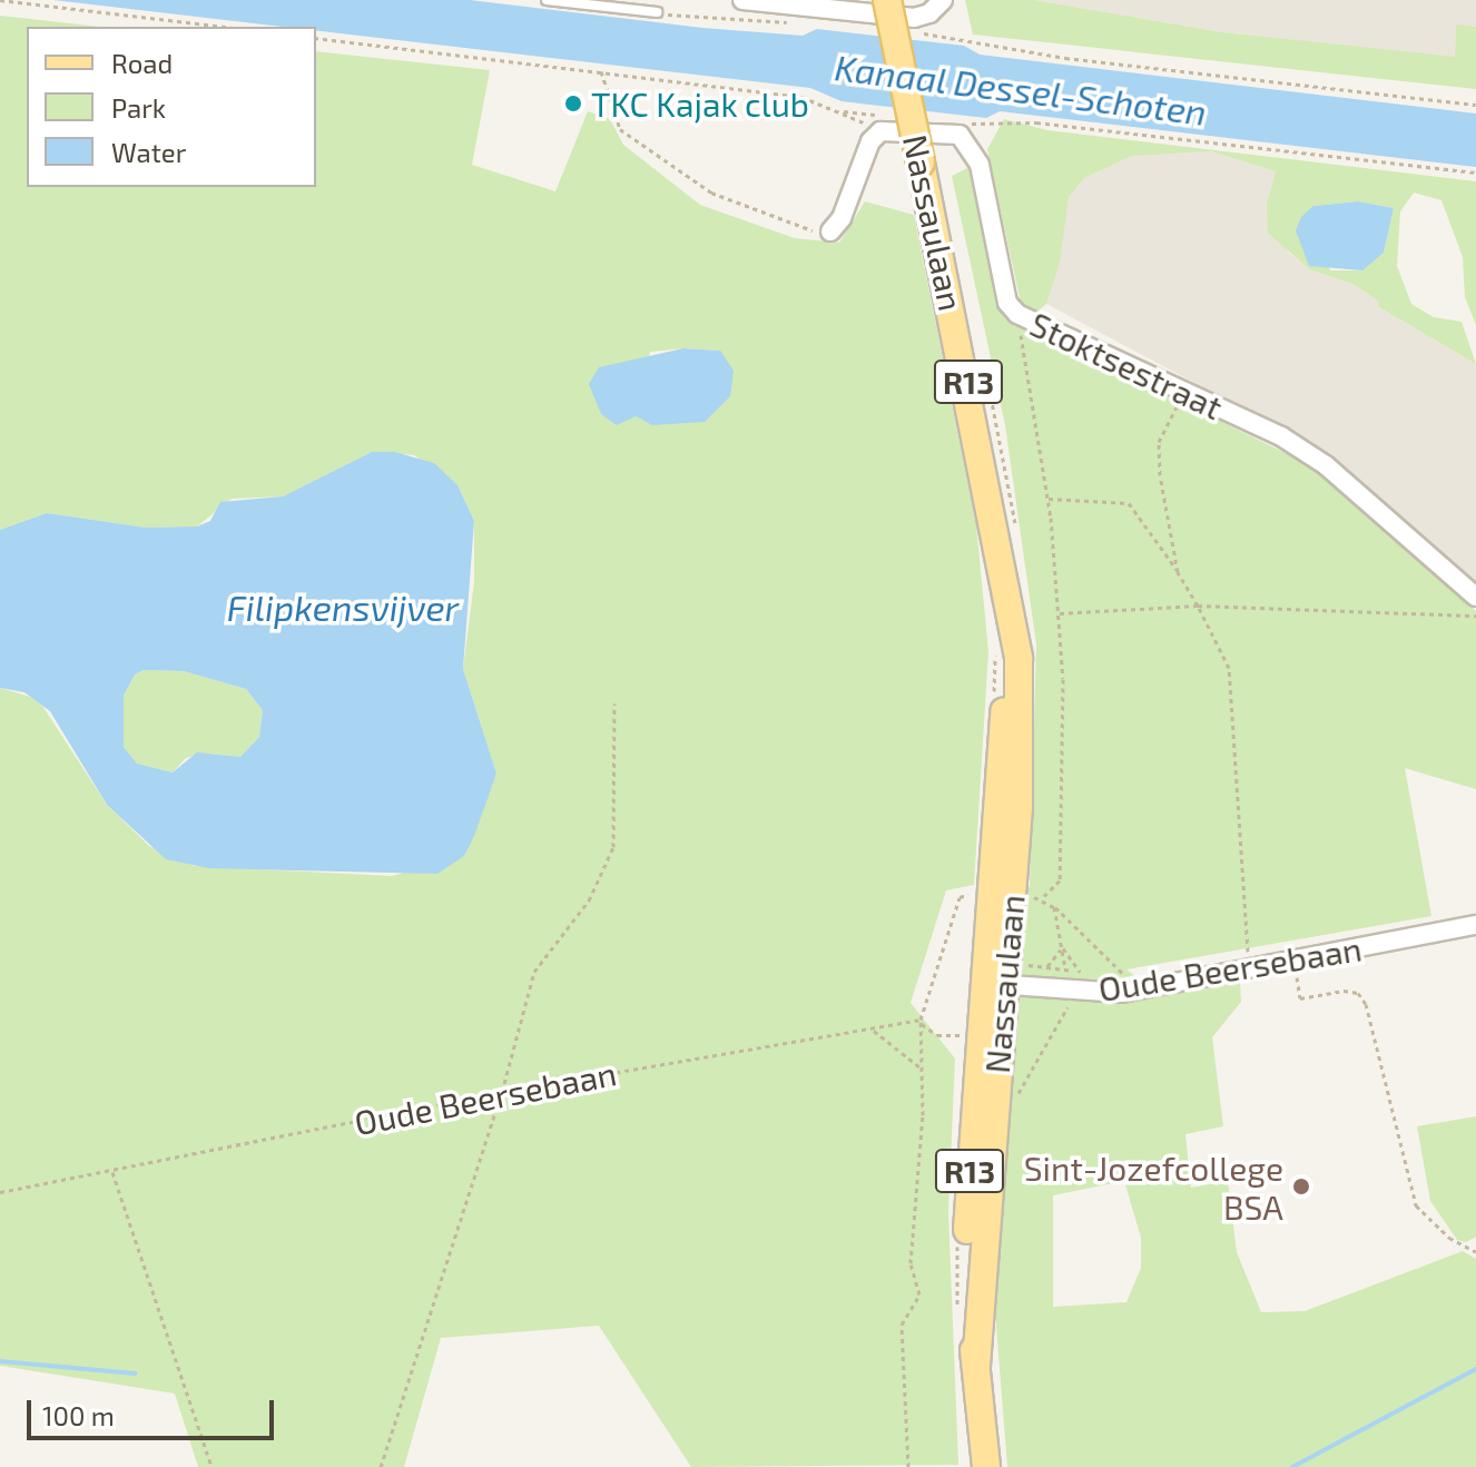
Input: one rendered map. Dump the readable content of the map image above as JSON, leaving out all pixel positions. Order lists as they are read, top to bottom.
{
  "streets": {
    "main road": ["Nassaulaan", "R13"],
    "street": ["Stoktsestraat", "Oude Beersebaan"]
  },
  "crossings": [
    ["Nassaulaan", "Oude Beersebaan"]
  ],
  "water": ["Kanaal Dessel-Schoten", "Filipkensvijver"],
  "places": ["TKC Kajak club", "Sint-Jozefcollege BSA"],
  "legend": ["Road", "Park", "Water"],
  "scale_bar": "100 m"
}
